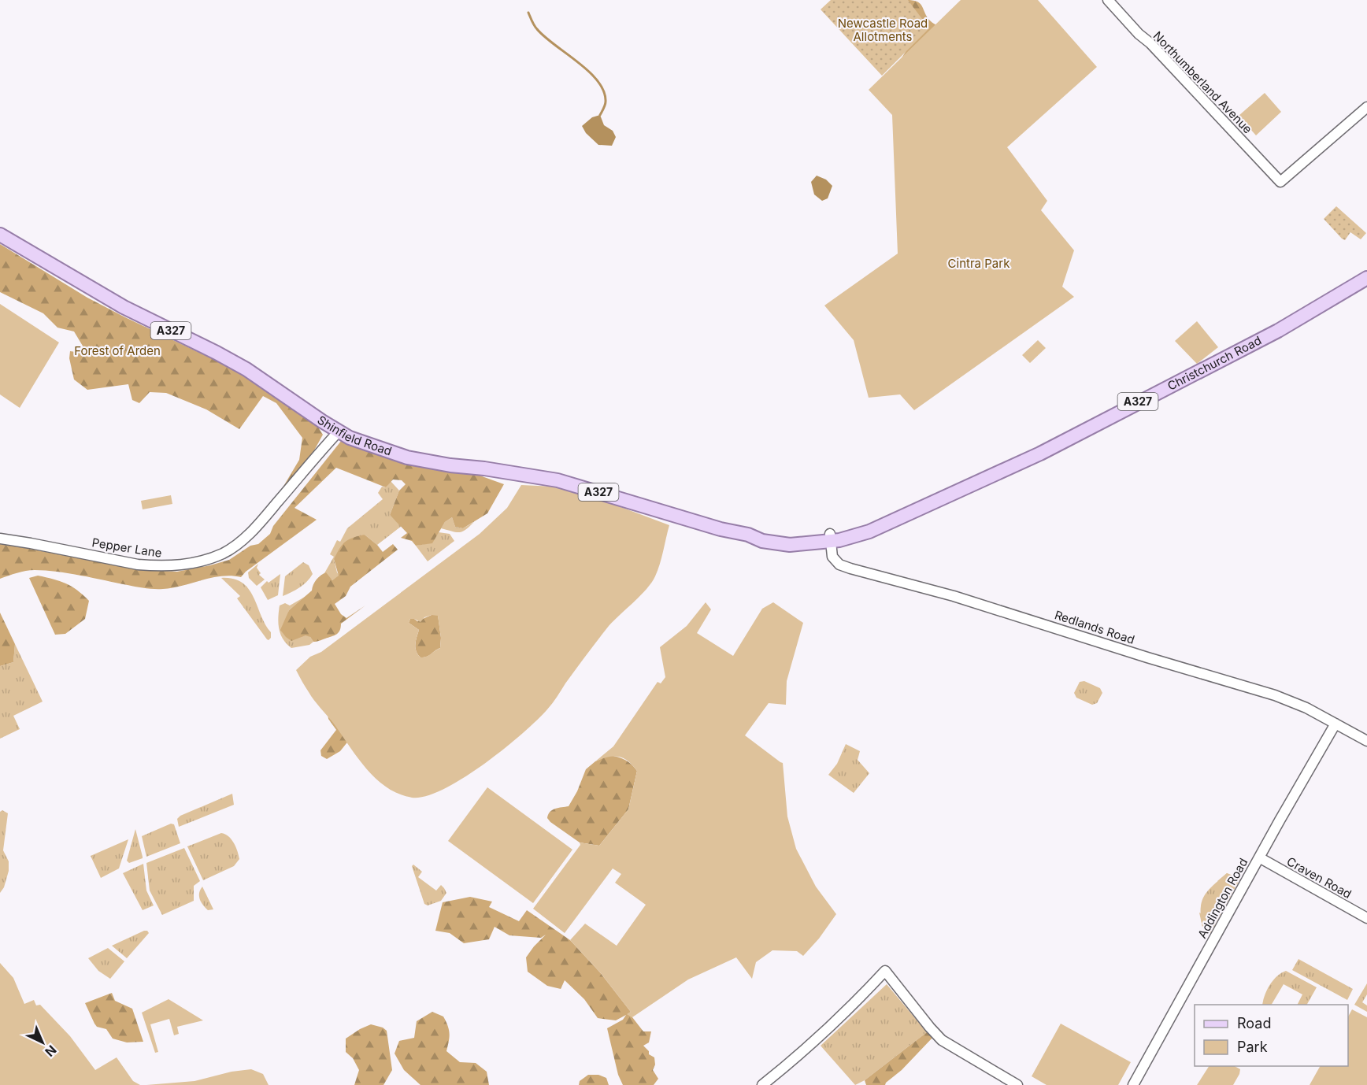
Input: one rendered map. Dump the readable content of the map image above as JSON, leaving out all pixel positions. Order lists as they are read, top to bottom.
{
  "streets": {
    "main road": ["A327", "Christchurch Road", "Shinfield Road"],
    "street": [
      "Northumberland Avenue",
      "Pepper Lane",
      "Redlands Road",
      "Craven Road",
      "Addington Road"
    ]
  },
  "crossings": [
    ["Christchurch Road", "Shinfield Road"],
    ["Christchurch Road", "Redlands Road"],
    ["Shinfield Road", "Pepper Lane"],
    ["Shinfield Road", "Redlands Road"],
    ["Redlands Road", "Addington Road"],
    ["Craven Road", "Addington Road"]
  ],
  "parks": ["Newcastle Road Allotments", "Cintra Park", "Forest of Arden"],
  "legend": ["Road", "Park"],
  "north": "bottom right"
}
